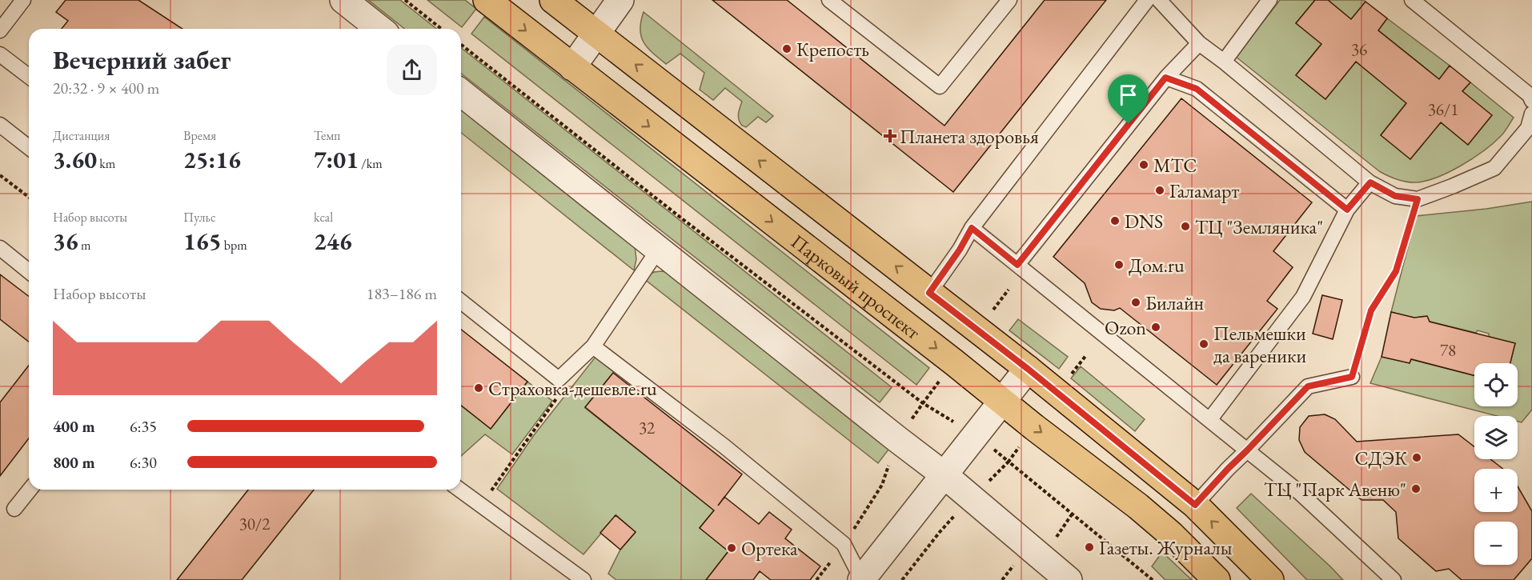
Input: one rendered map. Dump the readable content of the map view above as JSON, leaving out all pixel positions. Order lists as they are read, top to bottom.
{
  "streets": {
    "main road": ["Парковый проспект"]
  },
  "places": {
    "other": [
      "Крепость",
      "МТС",
      "Галамарт",
      "DNS",
      "ТЦ \"Земляника\"",
      "Дом.ru",
      "Билайн",
      "Ozon",
      "Пельмешки да вареники",
      "Страховка-дешевле.ru",
      "СДЭК",
      "ТЦ \"Парк Авеню\"",
      "Газеты. Журналы",
      "Ортека"
    ],
    "health": ["Планета здоровья"]
  },
  "house_numbers": [
    "36",
    "36/1",
    "78",
    "32",
    "30/2"
  ],
  "page": {
    "heading": ["Вечерний забег", "20:32 · 9 × 400 m"],
    "stats": [
      ["Дистанция", "3.60 km"],
      ["Время", "25:16"],
      ["Темп", "7:01 /km"],
      ["Набор высоты", "36 m"],
      ["Пульс", "165 bpm"],
      ["kcal", "246"]
    ],
    "chart": ["Набор высоты", "183–186 m"],
    "map_buttons": ["+", "−"],
    "list": [
      {
        "name": "400 m",
        "note": "6:35"
      },
      {
        "name": "800 m",
        "note": "6:30"
      }
    ]
  }
}
